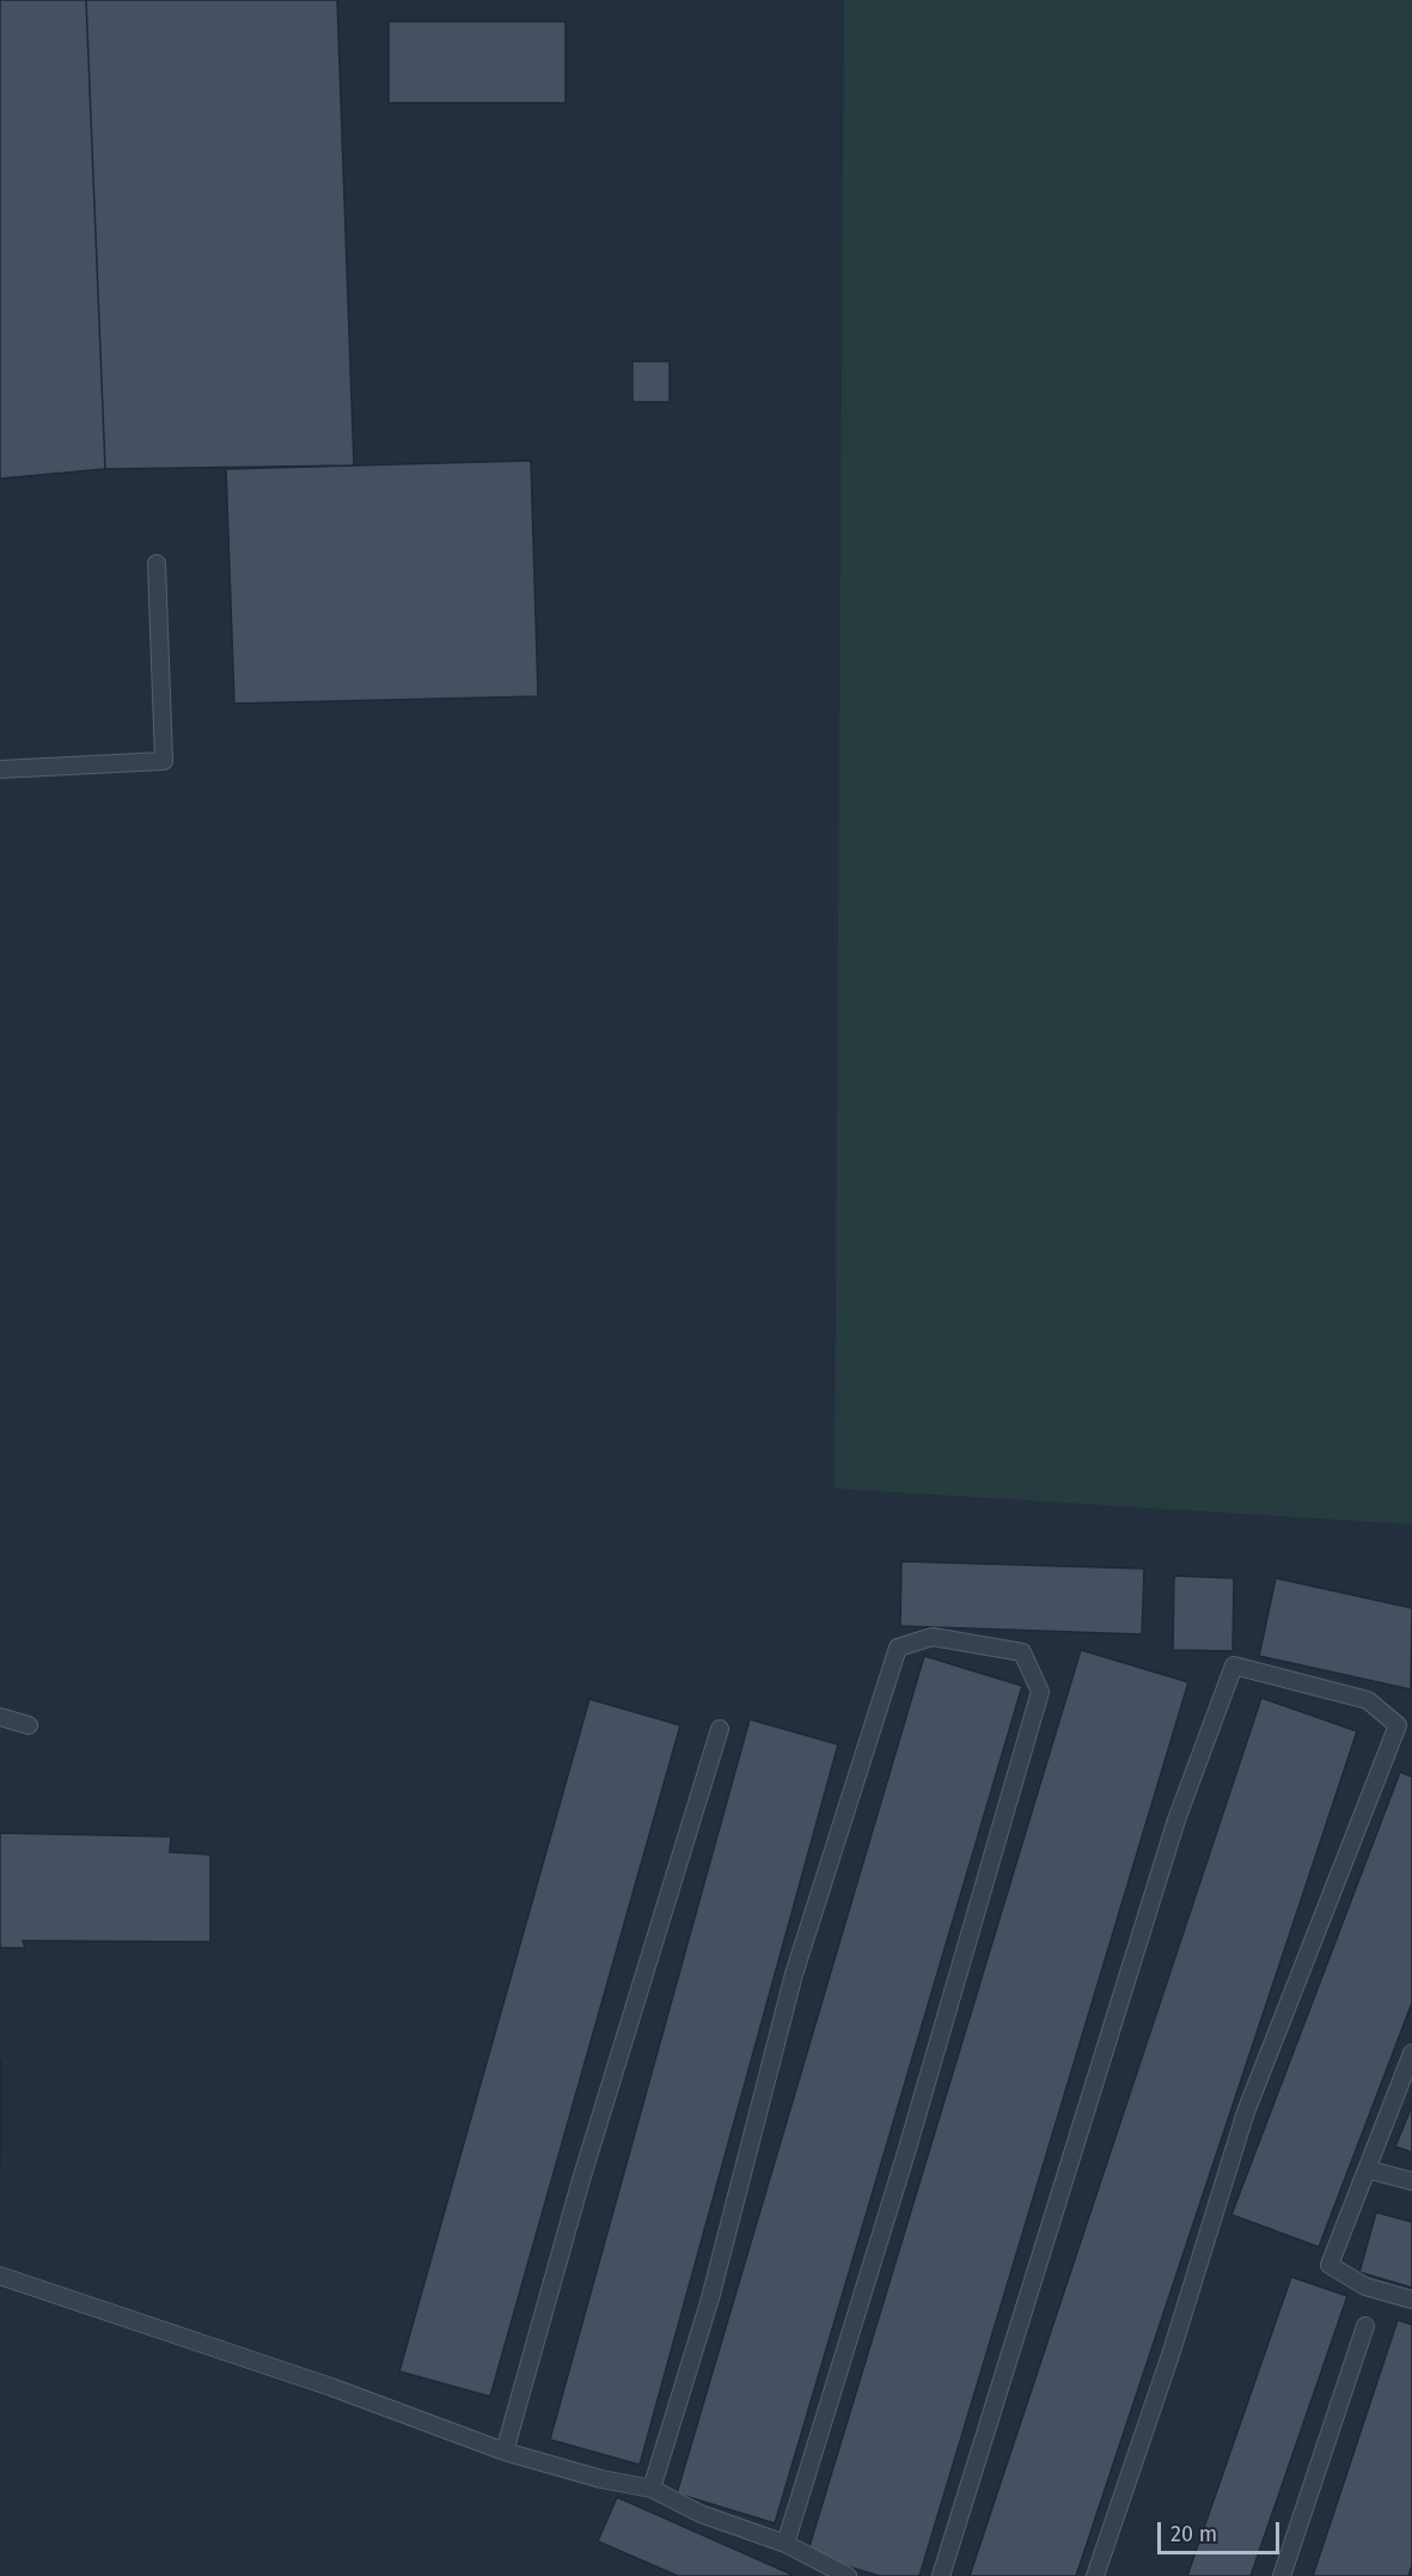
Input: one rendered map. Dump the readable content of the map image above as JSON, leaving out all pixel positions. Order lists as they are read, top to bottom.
{
  "scale_bar": "20 m"
}
